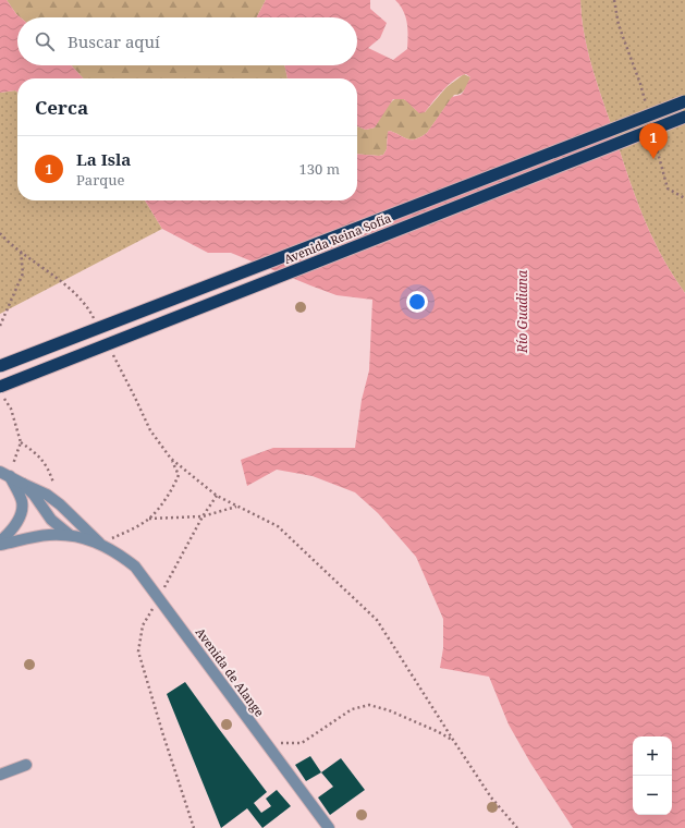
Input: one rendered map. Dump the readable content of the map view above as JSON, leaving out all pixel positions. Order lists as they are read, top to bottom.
{
  "streets": {
    "highway": ["Avenida Reina Sofía"],
    "street": ["Avenida de Alange"]
  },
  "water": ["Río Guadiana"],
  "page": {
    "search": "Buscar aquí",
    "heading": "Cerca",
    "pins": "1",
    "list": [
      {
        "mark": "1",
        "name": "La Isla",
        "note": "Parque",
        "value": "130 m"
      }
    ],
    "map_buttons": ["+", "−"]
  }
}
